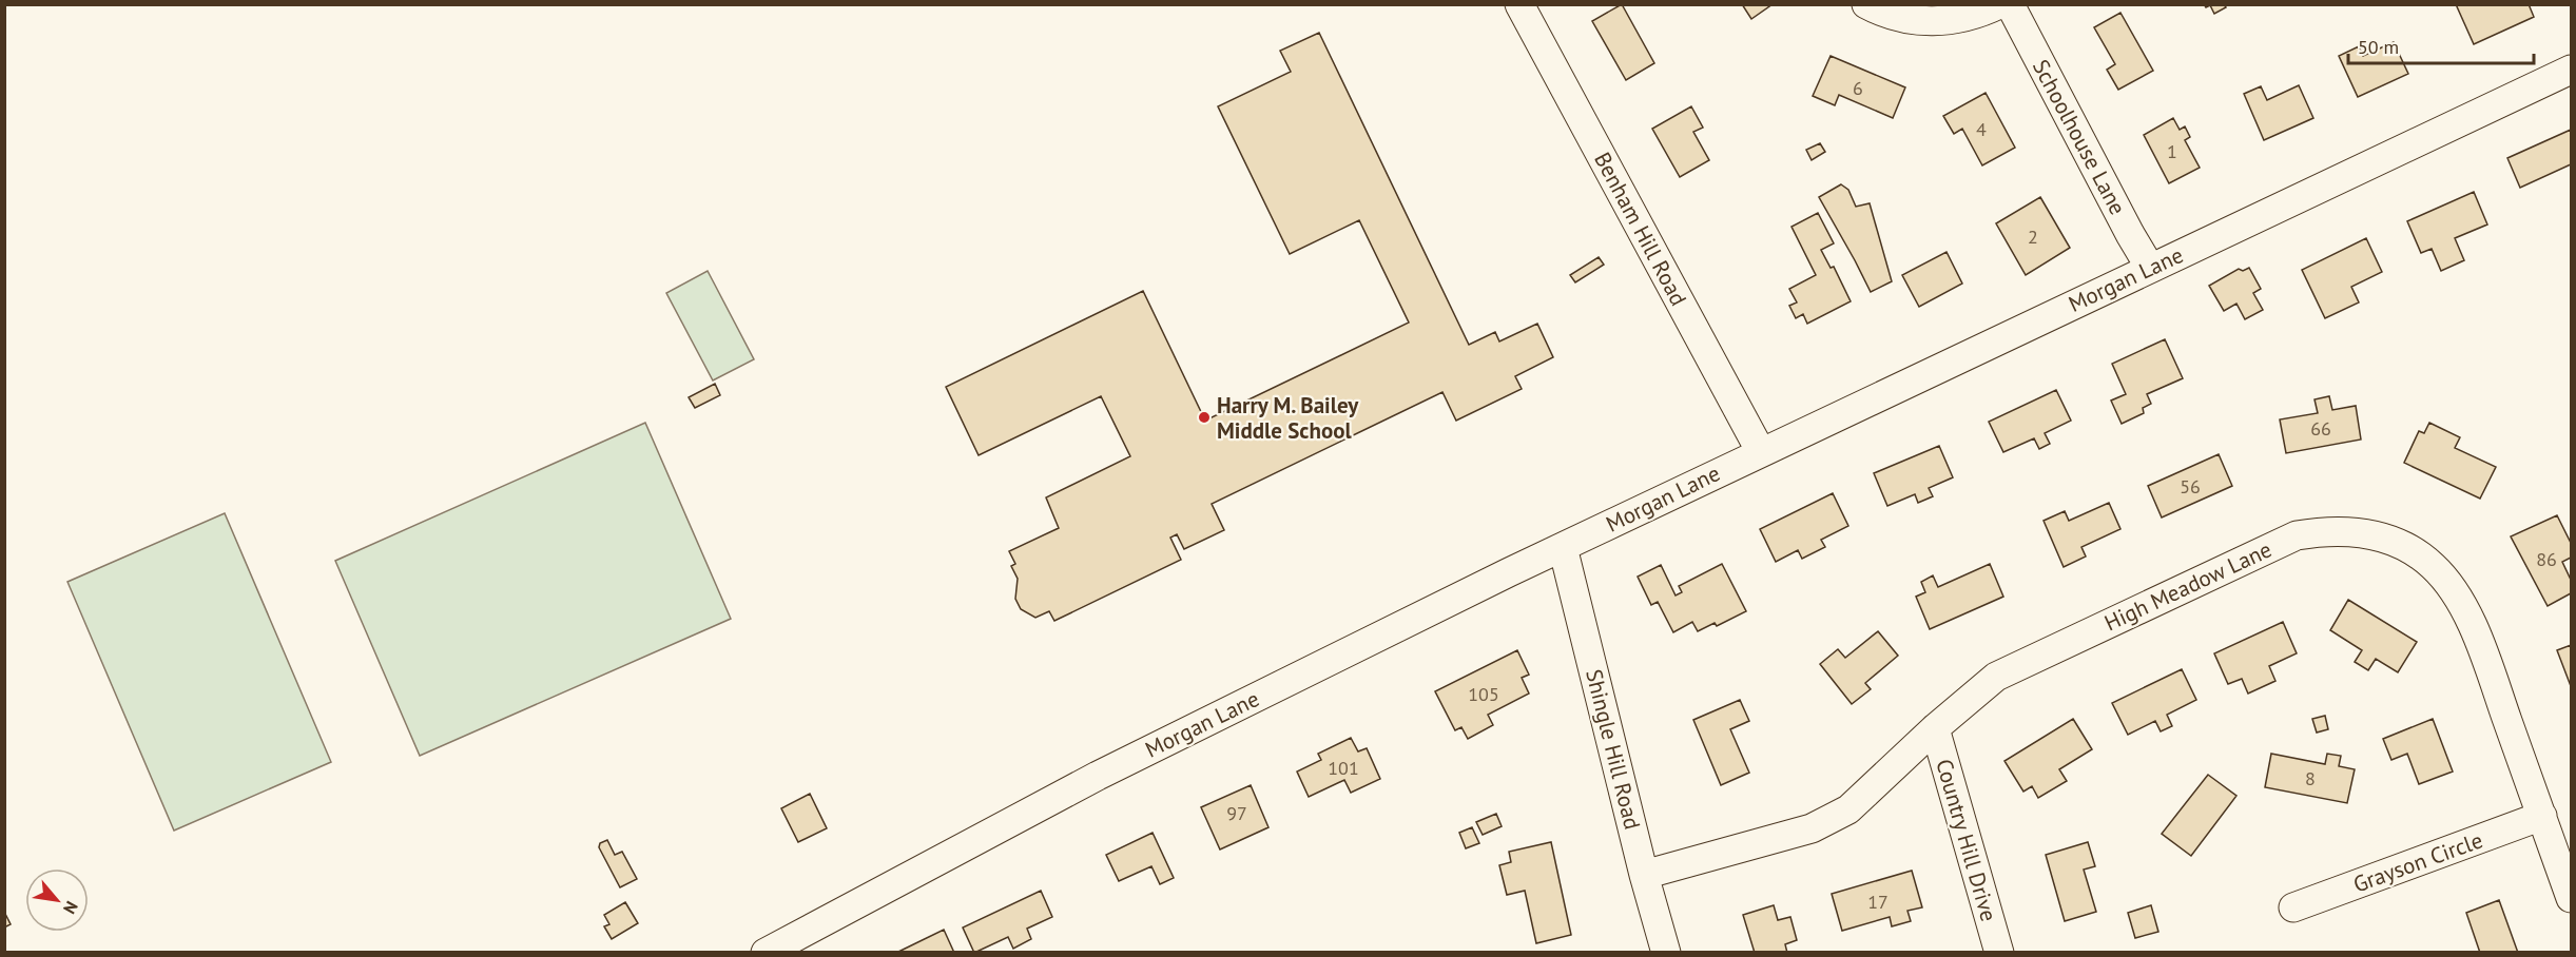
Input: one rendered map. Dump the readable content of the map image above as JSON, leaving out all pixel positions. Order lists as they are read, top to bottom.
{
  "streets": {
    "street": [
      "Schoolhouse Lane",
      "Benham Hill Road",
      "Morgan Lane",
      "High Meadow Lane",
      "Shingle Hill Road",
      "Country Hill Drive",
      "Grayson Circle"
    ]
  },
  "crossings": [
    ["Schoolhouse Lane", "Morgan Lane"],
    ["Benham Hill Road", "Morgan Lane"],
    ["Morgan Lane", "Shingle Hill Road"],
    ["High Meadow Lane", "Shingle Hill Road"],
    ["High Meadow Lane", "Country Hill Drive"],
    ["High Meadow Lane", "Grayson Circle"]
  ],
  "places": ["Harry M. Bailey Middle School"],
  "house_numbers": [
    "6",
    "4",
    "1",
    "2",
    "66",
    "56",
    "86",
    "105",
    "101",
    "8",
    "97",
    "17"
  ],
  "scale_bar": "50 m",
  "north": "bottom right"
}
